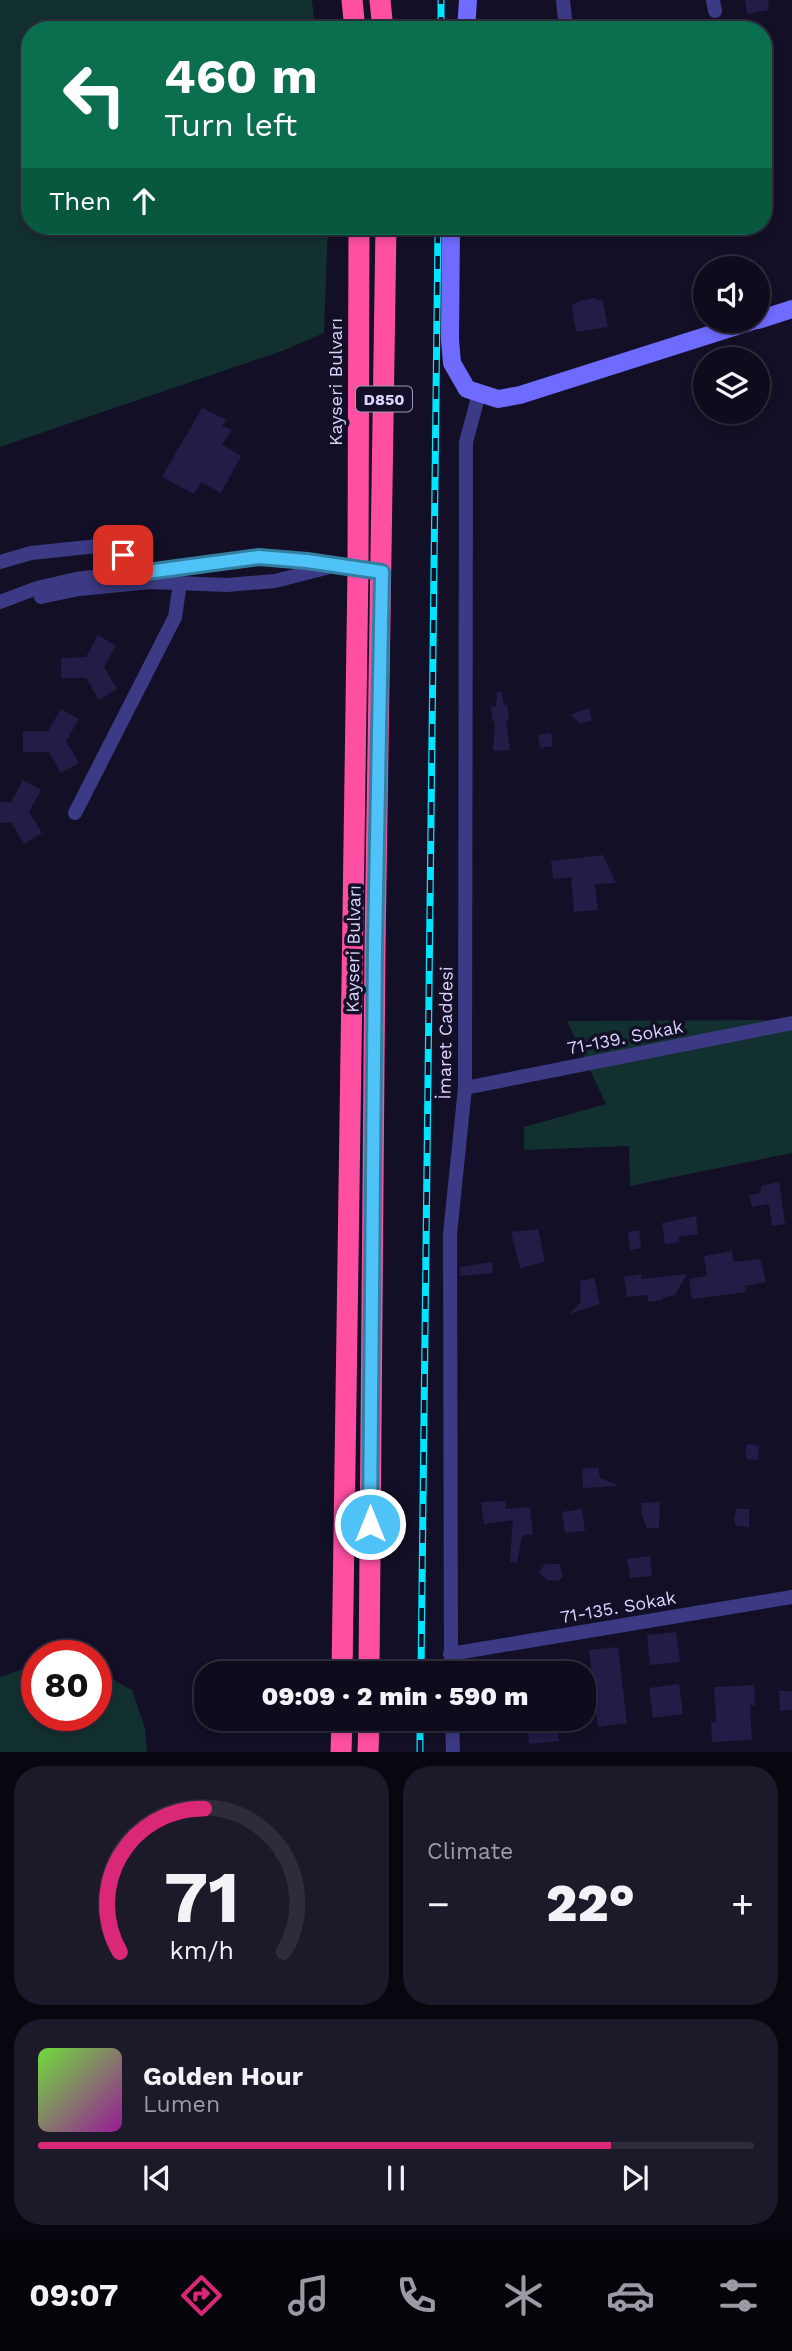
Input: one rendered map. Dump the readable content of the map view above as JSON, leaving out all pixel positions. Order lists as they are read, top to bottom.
{
  "streets": {
    "highway": ["Kayseri Bulvarı", "D850"],
    "street": ["İmaret Caddesi", "71-139. Sokak", "71-135. Sokak"]
  },
  "crossings": [
    ["İmaret Caddesi", "71-139. Sokak"],
    ["İmaret Caddesi", "71-135. Sokak"]
  ],
  "page": {
    "turn": ["460 m", "Turn left"],
    "then": "Then",
    "limit": "80",
    "trip": "09:09 · 2 min · 590 m",
    "tile": "Climate",
    "heat": ["−", "22°", "+"],
    "song": ["Golden Hour", "Lumen"],
    "tabs": "09:07",
    "gauge": ["71", "km/h"]
  }
}
